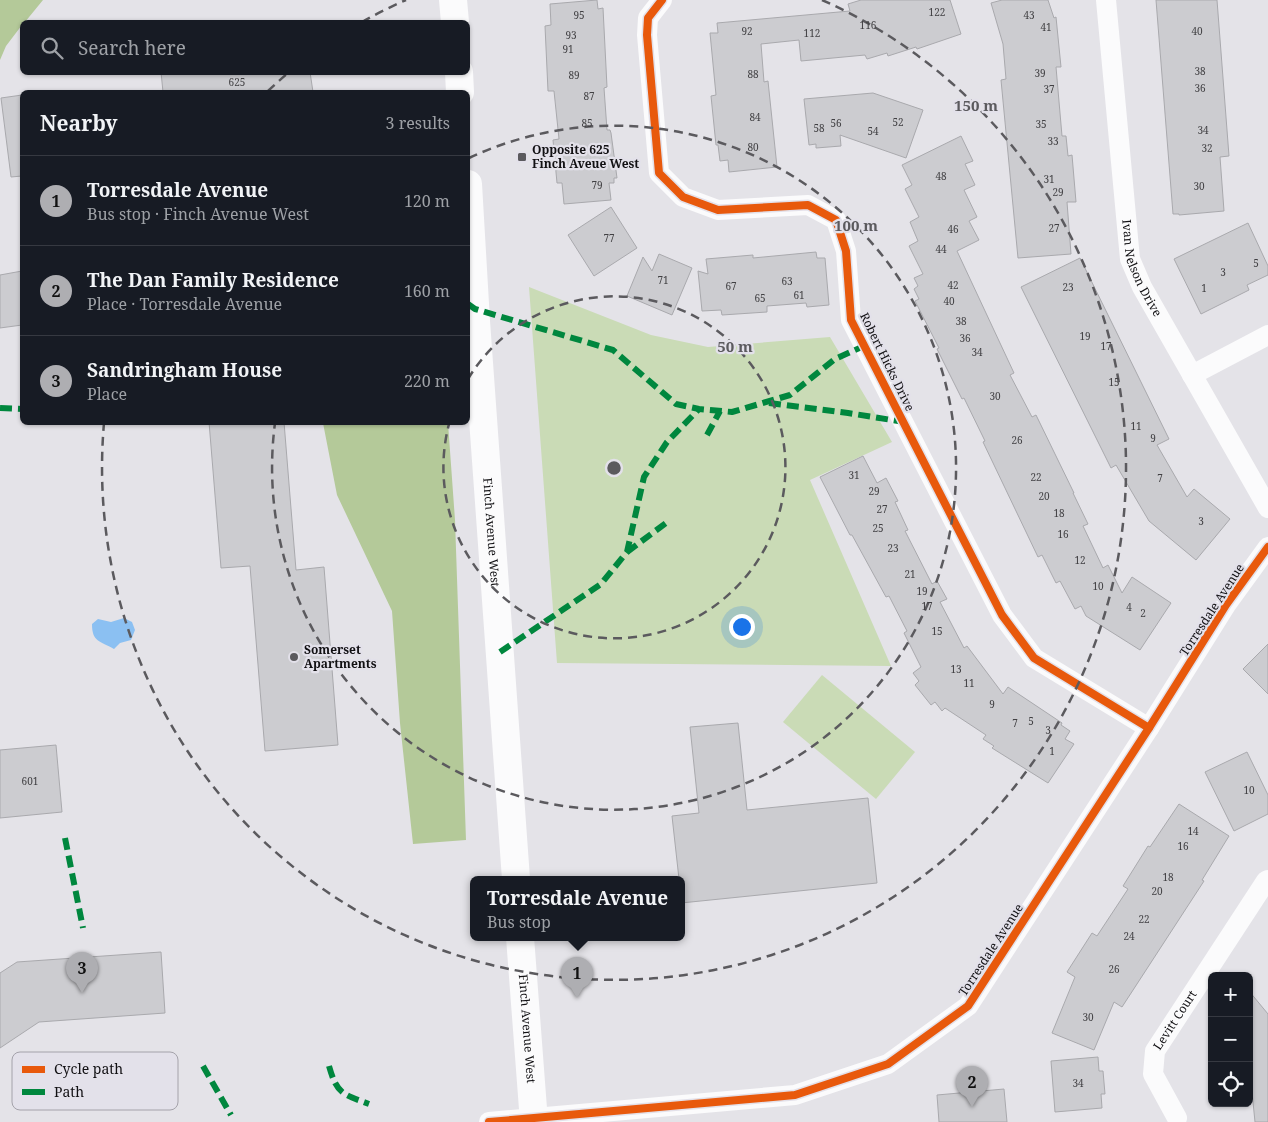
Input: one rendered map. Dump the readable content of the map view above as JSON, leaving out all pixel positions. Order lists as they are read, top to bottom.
{
  "streets": {
    "main road": ["Finch Avenue West"],
    "street": [
      "Ivan Nelson Drive",
      "Robert Hicks Drive",
      "Torresdale Avenue",
      "Levitt Court"
    ]
  },
  "crossings": [
    ["Robert Hicks Drive", "Torresdale Avenue"],
    ["Finch Avenue West", "Torresdale Avenue"]
  ],
  "places": {
    "transit": ["Opposite 625 Finch Aveue West"],
    "other": ["Somerset Apartments"]
  },
  "house_numbers": [
    "122",
    "95",
    "43",
    "116",
    "41",
    "92",
    "40",
    "112",
    "93",
    "91",
    "38",
    "39",
    "88",
    "89",
    "625",
    "36",
    "37",
    "87",
    "84",
    "52",
    "85",
    "56",
    "35",
    "58",
    "34",
    "54",
    "33",
    "80",
    "32",
    "48",
    "31",
    "79",
    "30",
    "29",
    "27",
    "46",
    "77",
    "44",
    "5",
    "3",
    "71",
    "63",
    "42",
    "67",
    "23",
    "1",
    "61",
    "65",
    "40",
    "38",
    "19",
    "36",
    "17",
    "34",
    "15",
    "30",
    "11",
    "9",
    "26",
    "31",
    "22",
    "7",
    "29",
    "20",
    "27",
    "18",
    "3",
    "25",
    "16",
    "23",
    "12",
    "21",
    "10",
    "19",
    "17",
    "4",
    "2",
    "15",
    "13",
    "11",
    "9",
    "5",
    "7",
    "3",
    "1",
    "601",
    "10",
    "14",
    "16",
    "18",
    "20",
    "22",
    "24",
    "26",
    "30",
    "34"
  ],
  "legend": ["Cycle path", "Path"],
  "page": {
    "search": "Search here",
    "heading": ["Nearby", "3 results"],
    "list": [
      {
        "mark": "1",
        "name": "Torresdale Avenue",
        "note": "Bus stop · Finch Avenue West",
        "value": "120 m"
      },
      {
        "mark": "2",
        "name": "The Dan Family Residence",
        "note": "Place · Torresdale Avenue",
        "value": "160 m"
      },
      {
        "mark": "3",
        "name": "Sandringham House",
        "note": "Place",
        "value": "220 m"
      }
    ],
    "popup": ["Torresdale Avenue", "Bus stop"],
    "pins": ["3", "1", "2"],
    "map_buttons": ["+", "−"]
  },
  "rings": ["150 m", "100 m", "50 m"]
}
